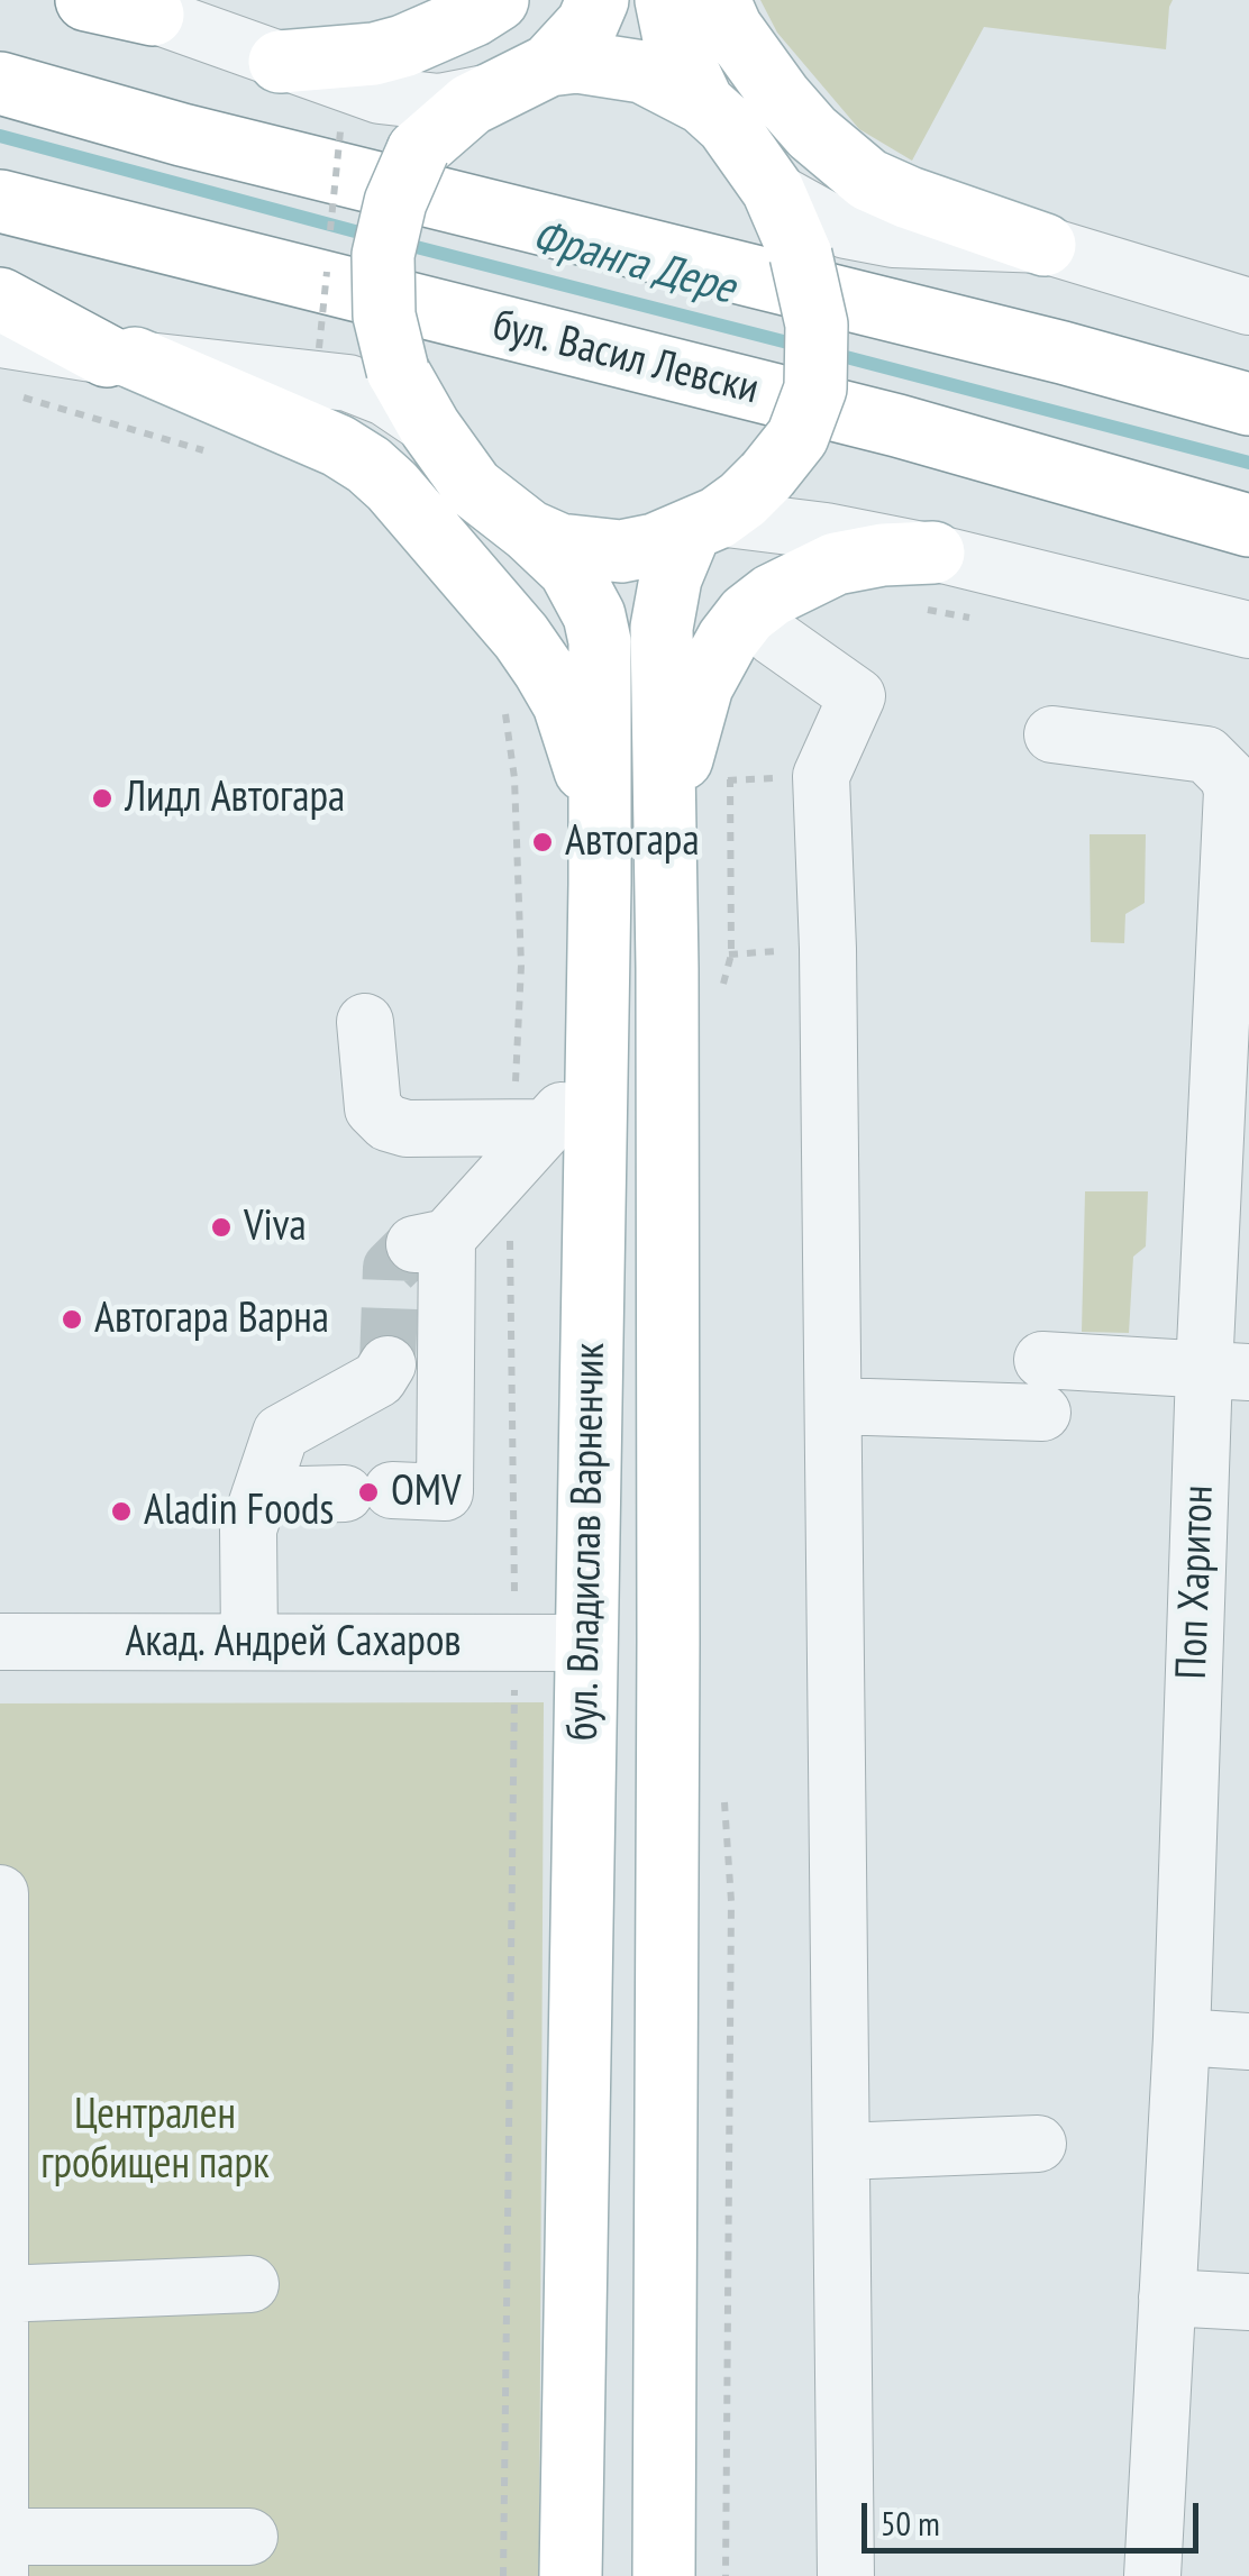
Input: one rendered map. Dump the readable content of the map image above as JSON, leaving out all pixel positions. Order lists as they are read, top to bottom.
{
  "streets": {
    "main road": ["бул. Васил Левски", "бул. Владислав Варненчик"],
    "street": ["Поп Харитон", "Акад. Андрей Сахаров"]
  },
  "crossings": [
    ["бул. Владислав Варненчик", "Акад. Андрей Сахаров"]
  ],
  "water": ["Франга Дере"],
  "parks": ["Централен гробищен парк"],
  "places": [
    "Лидл Автогара",
    "Автогара",
    "Viva",
    "Автогара Варна",
    "OMV",
    "Aladin Foods"
  ],
  "scale_bar": "50 m"
}
